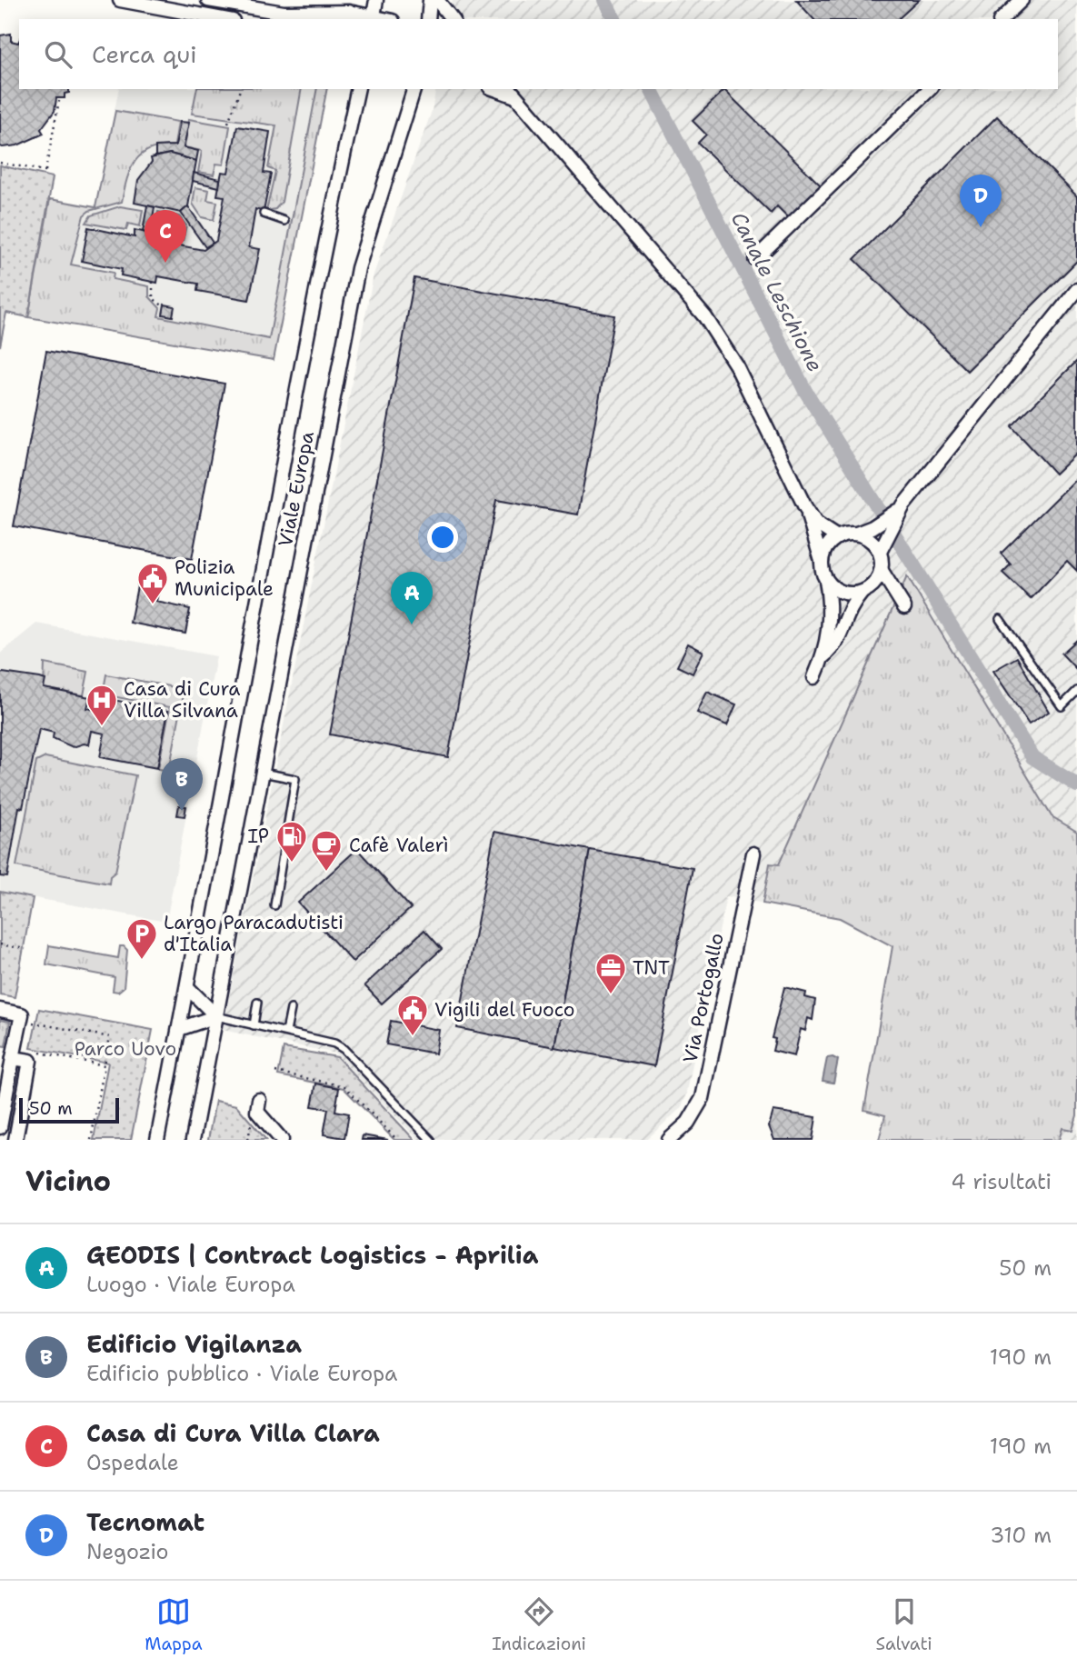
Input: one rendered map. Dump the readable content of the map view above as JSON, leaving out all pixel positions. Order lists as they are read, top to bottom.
{
  "streets": {
    "street": ["Viale Europa", "Via Portogallo"]
  },
  "water": ["Canale Leschione"],
  "parks": ["Parco Uovo"],
  "places": {
    "public building": ["Polizia Municipale", "Vigili del Fuoco"],
    "hospital": ["Casa di Cura Villa Silvana"],
    "fuel station": ["IP"],
    "cafe": ["Cafè Valerì"],
    "parking": ["Largo Paracadutisti d'Italia"],
    "office": ["TNT"]
  },
  "scale_bar": "50 m",
  "page": {
    "search": "Cerca qui",
    "pins": [
      "D",
      "C",
      "A",
      "B"
    ],
    "scale": "50 m",
    "heading": ["Vicino", "4 risultati"],
    "list": [
      {
        "mark": "A",
        "name": "GEODIS | Contract Logistics - Aprilia",
        "note": "Luogo · Viale Europa",
        "value": "50 m"
      },
      {
        "mark": "B",
        "name": "Edificio Vigilanza",
        "note": "Edificio pubblico · Viale Europa",
        "value": "190 m"
      },
      {
        "mark": "C",
        "name": "Casa di Cura Villa Clara",
        "note": "Ospedale",
        "value": "190 m"
      },
      {
        "mark": "D",
        "name": "Tecnomat",
        "note": "Negozio",
        "value": "310 m"
      }
    ],
    "nav": ["Mappa", "Indicazioni", "Salvati"]
  }
}
